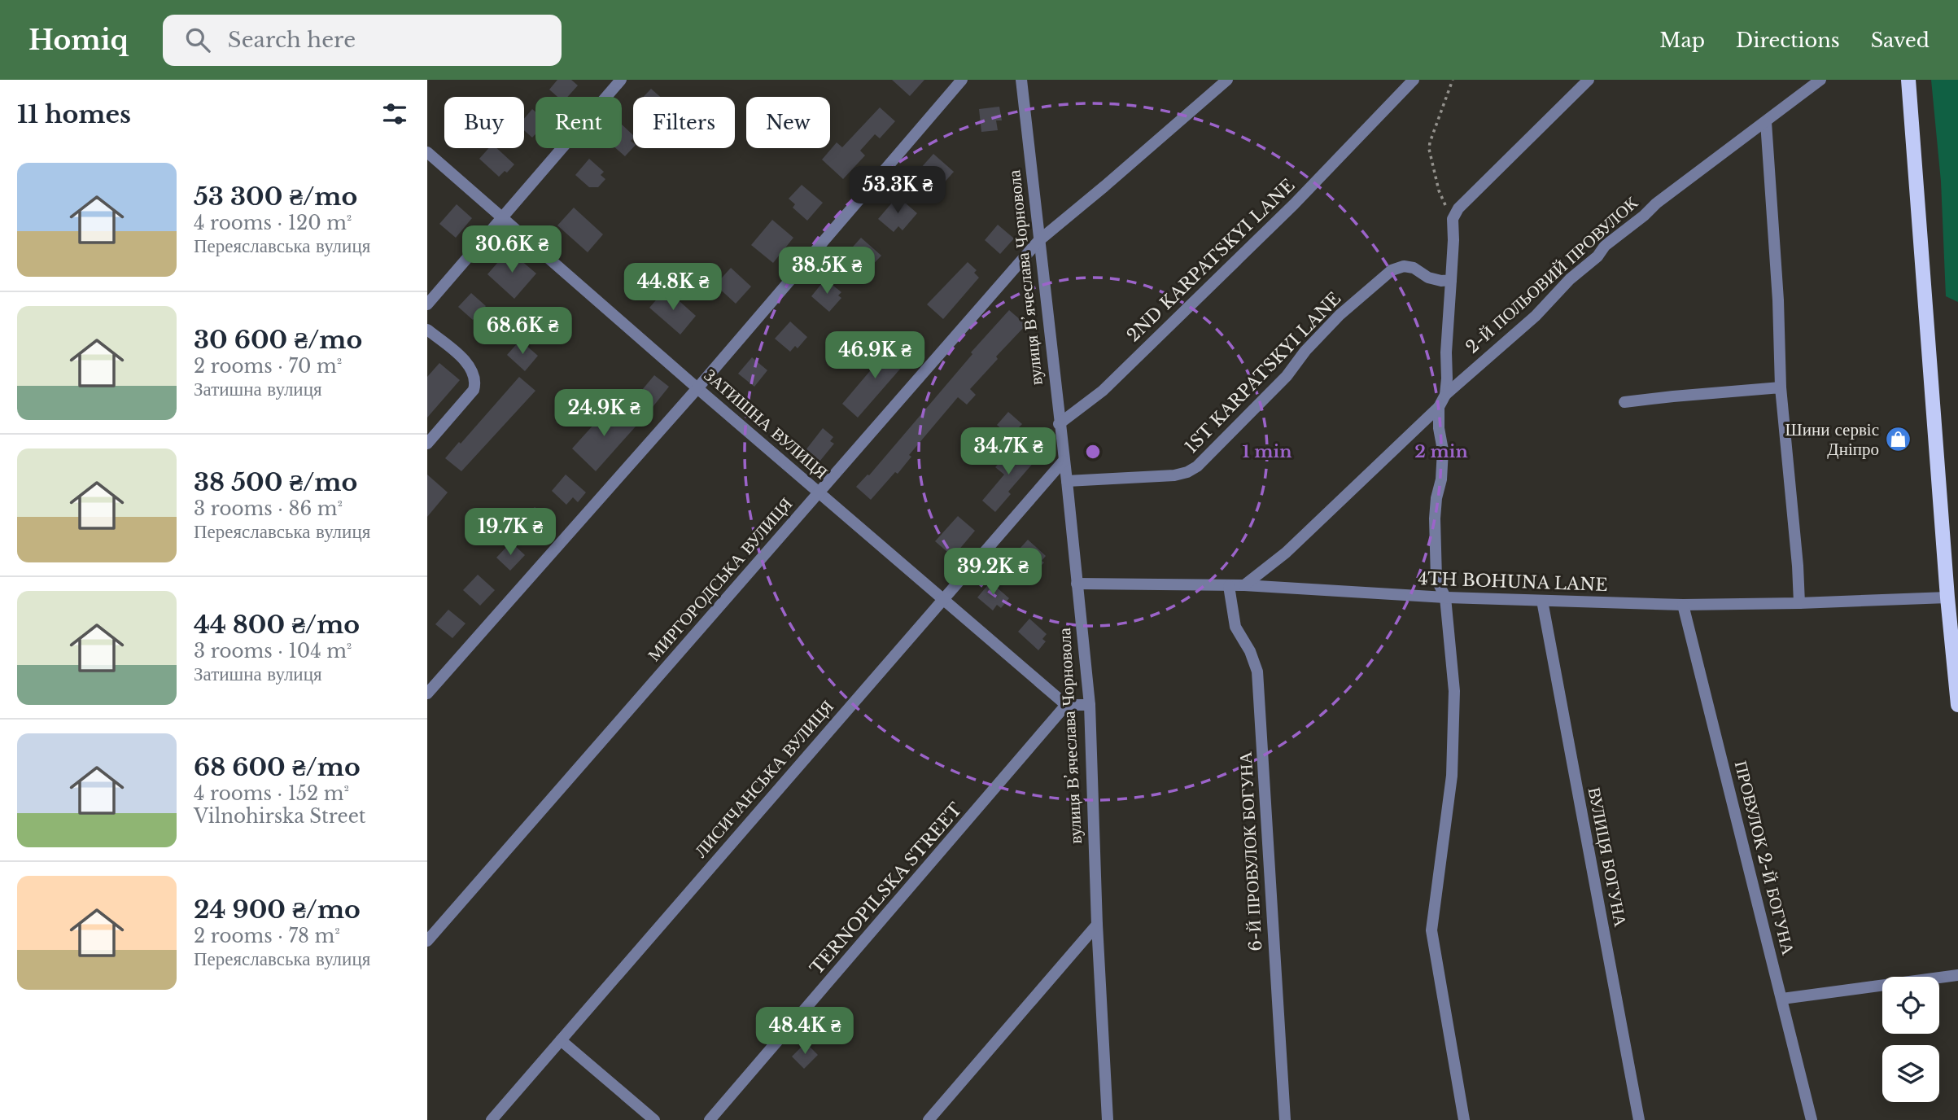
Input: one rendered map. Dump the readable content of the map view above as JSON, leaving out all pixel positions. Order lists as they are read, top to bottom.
{
  "streets": {
    "street": [
      "2ND KARPATSKYI LANE",
      "2-Й ПОЛЬОВИЙ ПРОВУЛОК",
      "вулиця Вʼячеслава Чорновола",
      "1ST KARPATSKYI LANE",
      "ЗАТИШНА ВУЛИЦЯ",
      "МИРГОРОДСЬКА ВУЛИЦЯ",
      "4TH BOHUNA LANE",
      "ЛИСИЧАНСЬКА ВУЛИЦЯ",
      "6-Й ПРОВУЛОК БОГУНА",
      "ВУЛИЦЯ БОГУНА",
      "ПРОВУЛОК 2-Й БОГУНА",
      "TERNOPILSKA STREET"
    ]
  },
  "crossings": [
    ["2ND KARPATSKYI LANE", "вулиця Вʼячеслава Чорновола"],
    ["вулиця Вʼячеслава Чорновола", "1ST KARPATSKYI LANE"],
    ["вулиця Вʼячеслава Чорновола", "МИРГОРОДСЬКА ВУЛИЦЯ"],
    ["вулиця Вʼячеслава Чорновола", "4TH BOHUNA LANE"],
    ["вулиця Вʼячеслава Чорновола", "ЛИСИЧАНСЬКА ВУЛИЦЯ"],
    ["ЗАТИШНА ВУЛИЦЯ", "МИРГОРОДСЬКА ВУЛИЦЯ"],
    ["ЗАТИШНА ВУЛИЦЯ", "ЛИСИЧАНСЬКА ВУЛИЦЯ"],
    ["ЗАТИШНА ВУЛИЦЯ", "TERNOPILSKA STREET"],
    ["4TH BOHUNA LANE", "6-Й ПРОВУЛОК БОГУНА"],
    ["4TH BOHUNA LANE", "ВУЛИЦЯ БОГУНА"],
    ["4TH BOHUNA LANE", "ПРОВУЛОК 2-Й БОГУНА"]
  ],
  "places": {
    "shop": ["Шини сервіс Дніпро"]
  },
  "page": {
    "header": "Homiq",
    "search": "Search here",
    "nav": ["Map", "Directions", "Saved"],
    "heading": "11 homes",
    "chip": [
      "Buy",
      "Rent",
      "Filters",
      "New"
    ],
    "list": [
      {
        "name": "53 300 ₴/mo",
        "note": "4 rooms · 120 m² · Переяславська вулиця"
      },
      {
        "name": "30 600 ₴/mo",
        "note": "2 rooms · 70 m² · Затишна вулиця"
      },
      {
        "name": "38 500 ₴/mo",
        "note": "3 rooms · 86 m² · Переяславська вулиця"
      },
      {
        "name": "44 800 ₴/mo",
        "note": "3 rooms · 104 m² · Затишна вулиця"
      },
      {
        "name": "68 600 ₴/mo",
        "note": "4 rooms · 152 m² · Vilnohirska Street"
      },
      {
        "name": "24 900 ₴/mo",
        "note": "2 rooms · 78 m² · Переяславська вулиця"
      }
    ],
    "price": [
      "53.3K ₴",
      "30.6K ₴",
      "38.5K ₴",
      "44.8K ₴",
      "68.6K ₴",
      "46.9K ₴",
      "24.9K ₴",
      "34.7K ₴",
      "19.7K ₴",
      "39.2K ₴",
      "48.4K ₴"
    ]
  },
  "rings": ["1 min", "2 min"]
}
